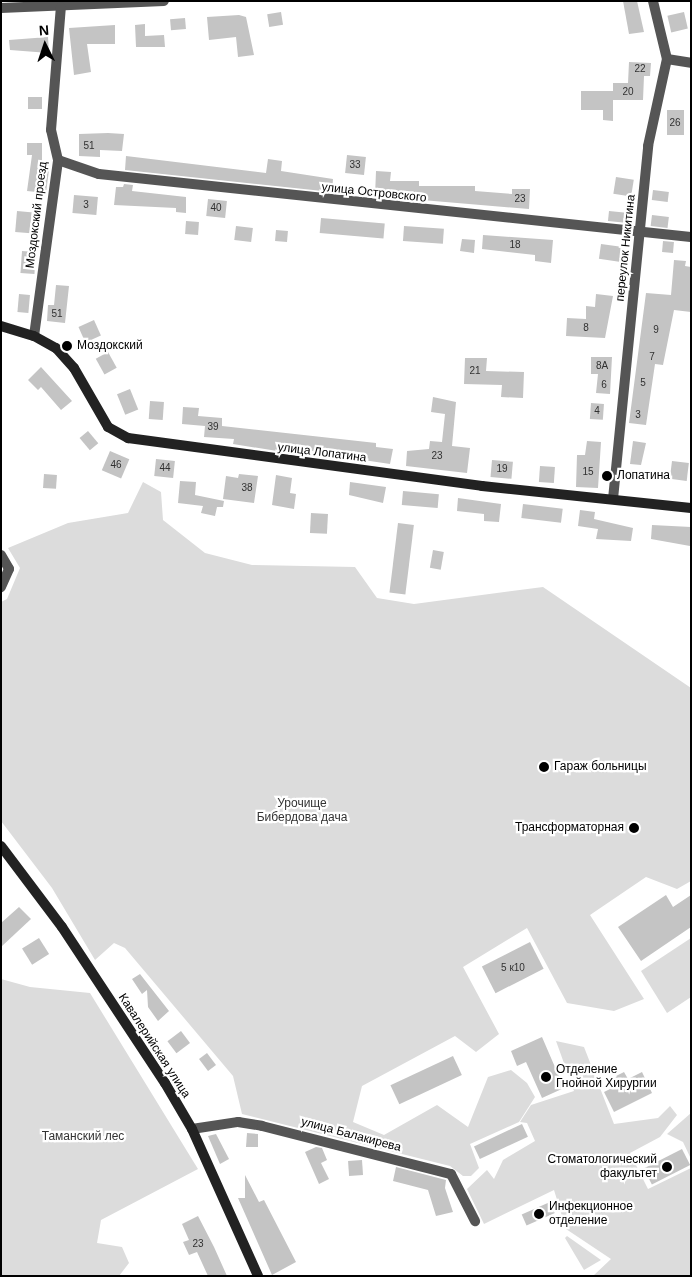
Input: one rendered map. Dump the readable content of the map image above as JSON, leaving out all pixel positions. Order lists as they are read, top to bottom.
{
  "streets": {
    "street": [
      "улица Островского",
      "Моздокский проезд",
      "переулок Никитина",
      "улица Лопатина",
      "Кавалерийская улица",
      "улица Балакирева"
    ]
  },
  "crossings": [
    ["улица Островского", "Моздокский проезд"],
    ["улица Островского", "переулок Никитина"],
    ["Моздокский проезд", "улица Лопатина"],
    ["переулок Никитина", "улица Лопатина"],
    ["Кавалерийская улица", "улица Балакирева"]
  ],
  "parks": ["Урочище Бибердова дача", "Таманский лес"],
  "places": [
    "Моздокский",
    "Лопатина",
    "Гараж больницы",
    "Трансформаторная",
    "Отделение Гнойной Хирургии",
    "Стоматологический факультет",
    "Инфекционное отделение"
  ],
  "house_numbers": [
    "22",
    "20",
    "26",
    "51",
    "33",
    "23",
    "3",
    "40",
    "18",
    "51",
    "8",
    "9",
    "7",
    "8А",
    "21",
    "5",
    "6",
    "4",
    "3",
    "39",
    "23",
    "46",
    "44",
    "19",
    "15",
    "38",
    "5 к10",
    "23"
  ],
  "north": "top"
}
